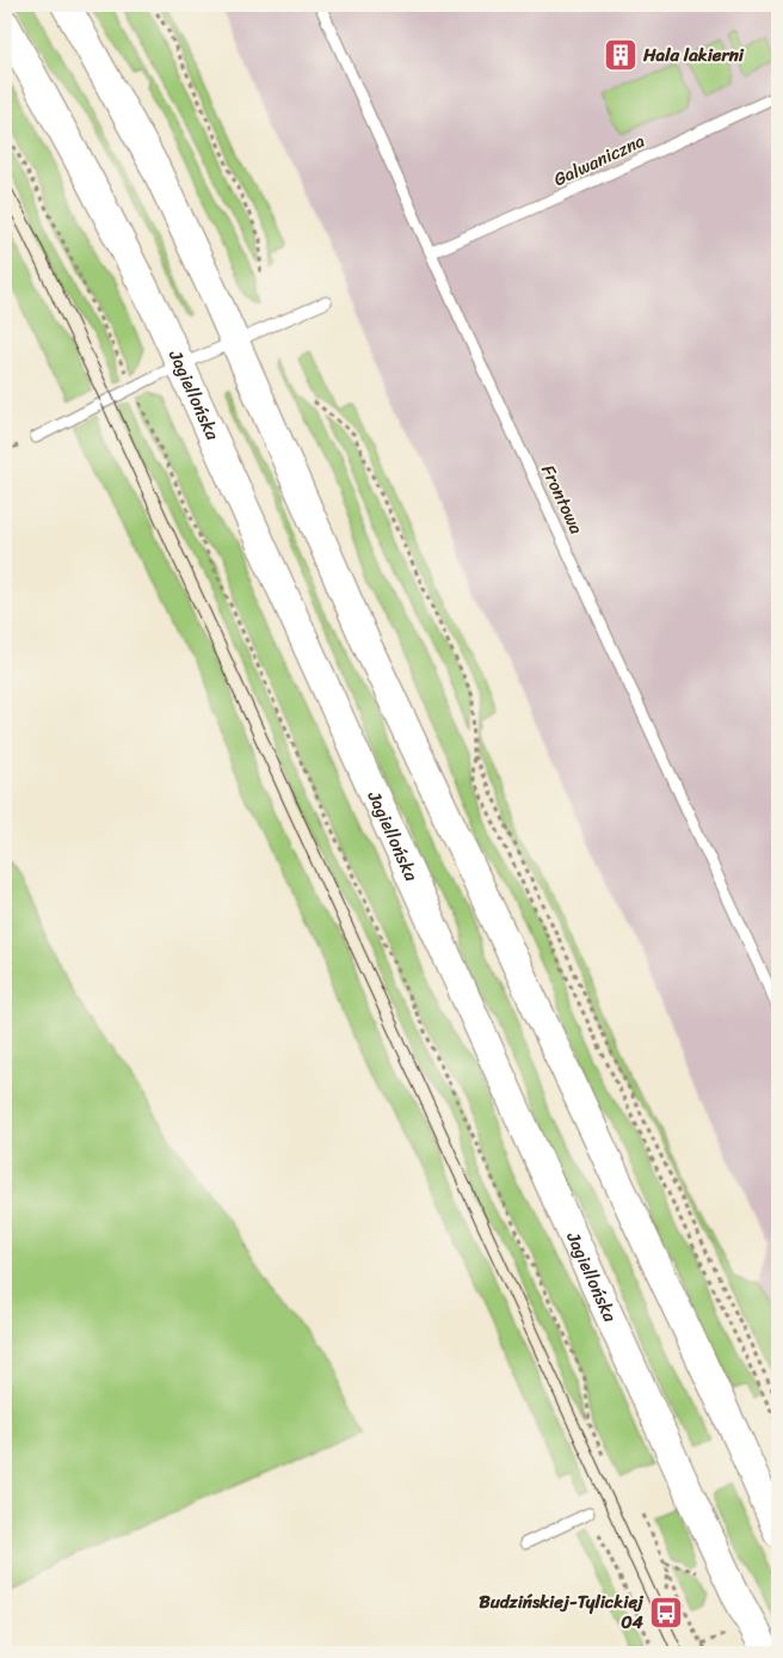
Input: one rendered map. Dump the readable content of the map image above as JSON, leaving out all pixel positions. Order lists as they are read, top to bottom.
{
  "streets": {
    "main road": ["Jagiellońska"],
    "lane": ["Galwaniczna", "Frontowa"]
  },
  "crossings": [
    ["Galwaniczna", "Frontowa"]
  ],
  "places": {
    "building": ["Hala lakierni"],
    "bus stop": ["Budzińskiej-Tylickiej 04"]
  }
}
